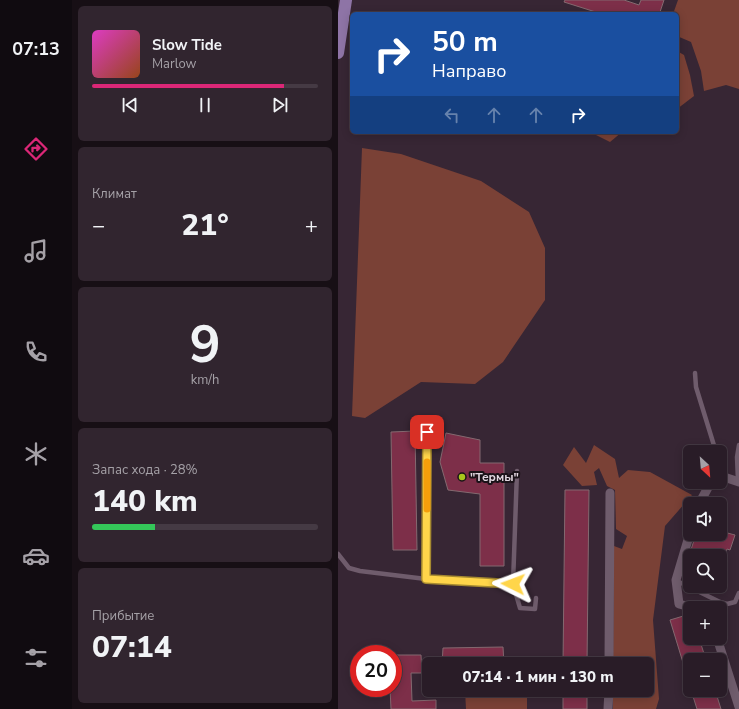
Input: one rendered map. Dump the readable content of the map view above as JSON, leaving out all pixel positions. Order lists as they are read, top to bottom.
{
  "places": ["\"Термы\""],
  "north": "bottom right",
  "page": {
    "tabs": "07:13",
    "turn": ["50 m", "Направо"],
    "song": ["Slow Tide", "Marlow"],
    "tile": [
      "Климат",
      ["9", "km/h"],
      ["Запас хода · 28%", "140 km"],
      ["Прибытие", "07:14"]
    ],
    "heat": ["−", "21°", "+"],
    "map_buttons": ["+", "−"],
    "limit": "20",
    "trip": "07:14 · 1 мин · 130 m"
  }
}
